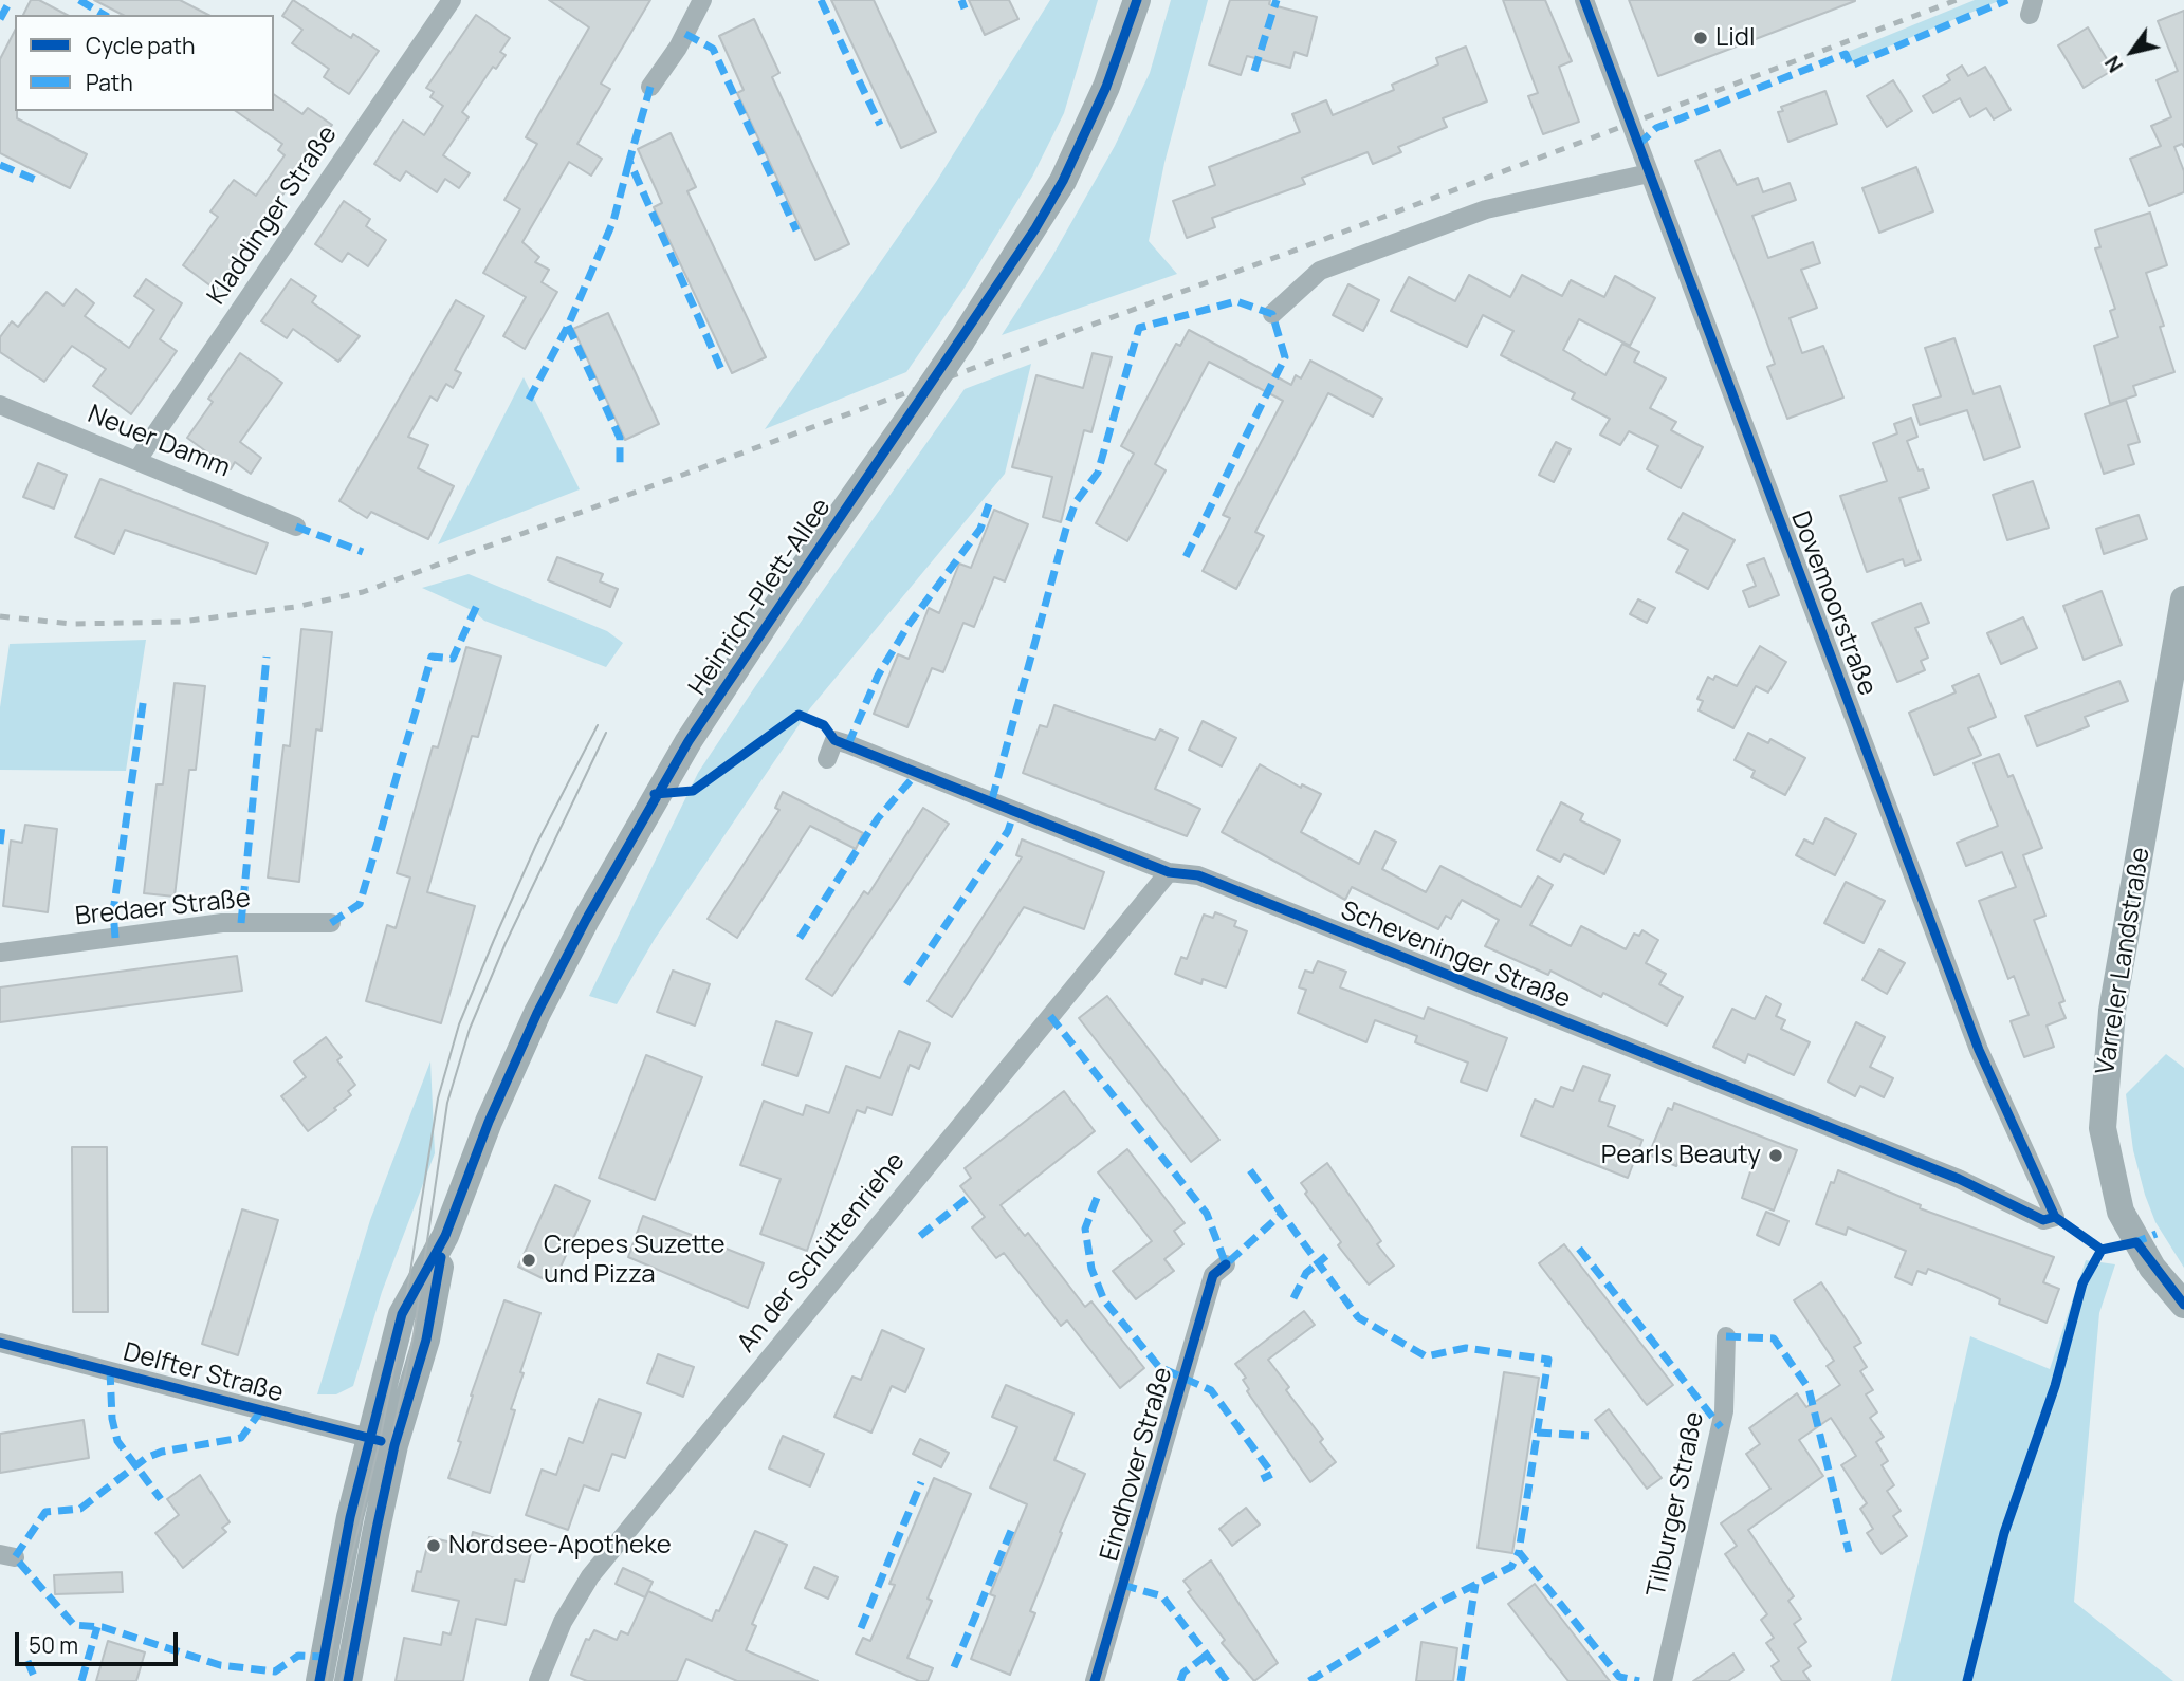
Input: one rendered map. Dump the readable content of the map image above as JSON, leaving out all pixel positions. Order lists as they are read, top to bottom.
{
  "streets": {
    "main road": ["Heinrich-Plett-Allee", "Varreler Landstraße"],
    "street": [
      "Kladdinger Straße",
      "Neuer Damm",
      "Dovemoorstraße",
      "Bredaer Straße",
      "Scheveninger Straße",
      "An der Schüttenriehe",
      "Delfter Straße",
      "Eindhover Straße",
      "Tilburger Straße"
    ]
  },
  "crossings": [
    ["Kladdinger Straße", "Neuer Damm"],
    ["Heinrich-Plett-Allee", "Delfter Straße"],
    ["Dovemoorstraße", "Scheveninger Straße"],
    ["Scheveninger Straße", "An der Schüttenriehe"]
  ],
  "places": [
    "Lidl",
    "Pearls Beauty",
    "Crepes Suzette und Pizza",
    "Nordsee-Apotheke"
  ],
  "legend": ["Cycle path", "Path"],
  "scale_bar": "50 m",
  "north": "bottom left"
}
